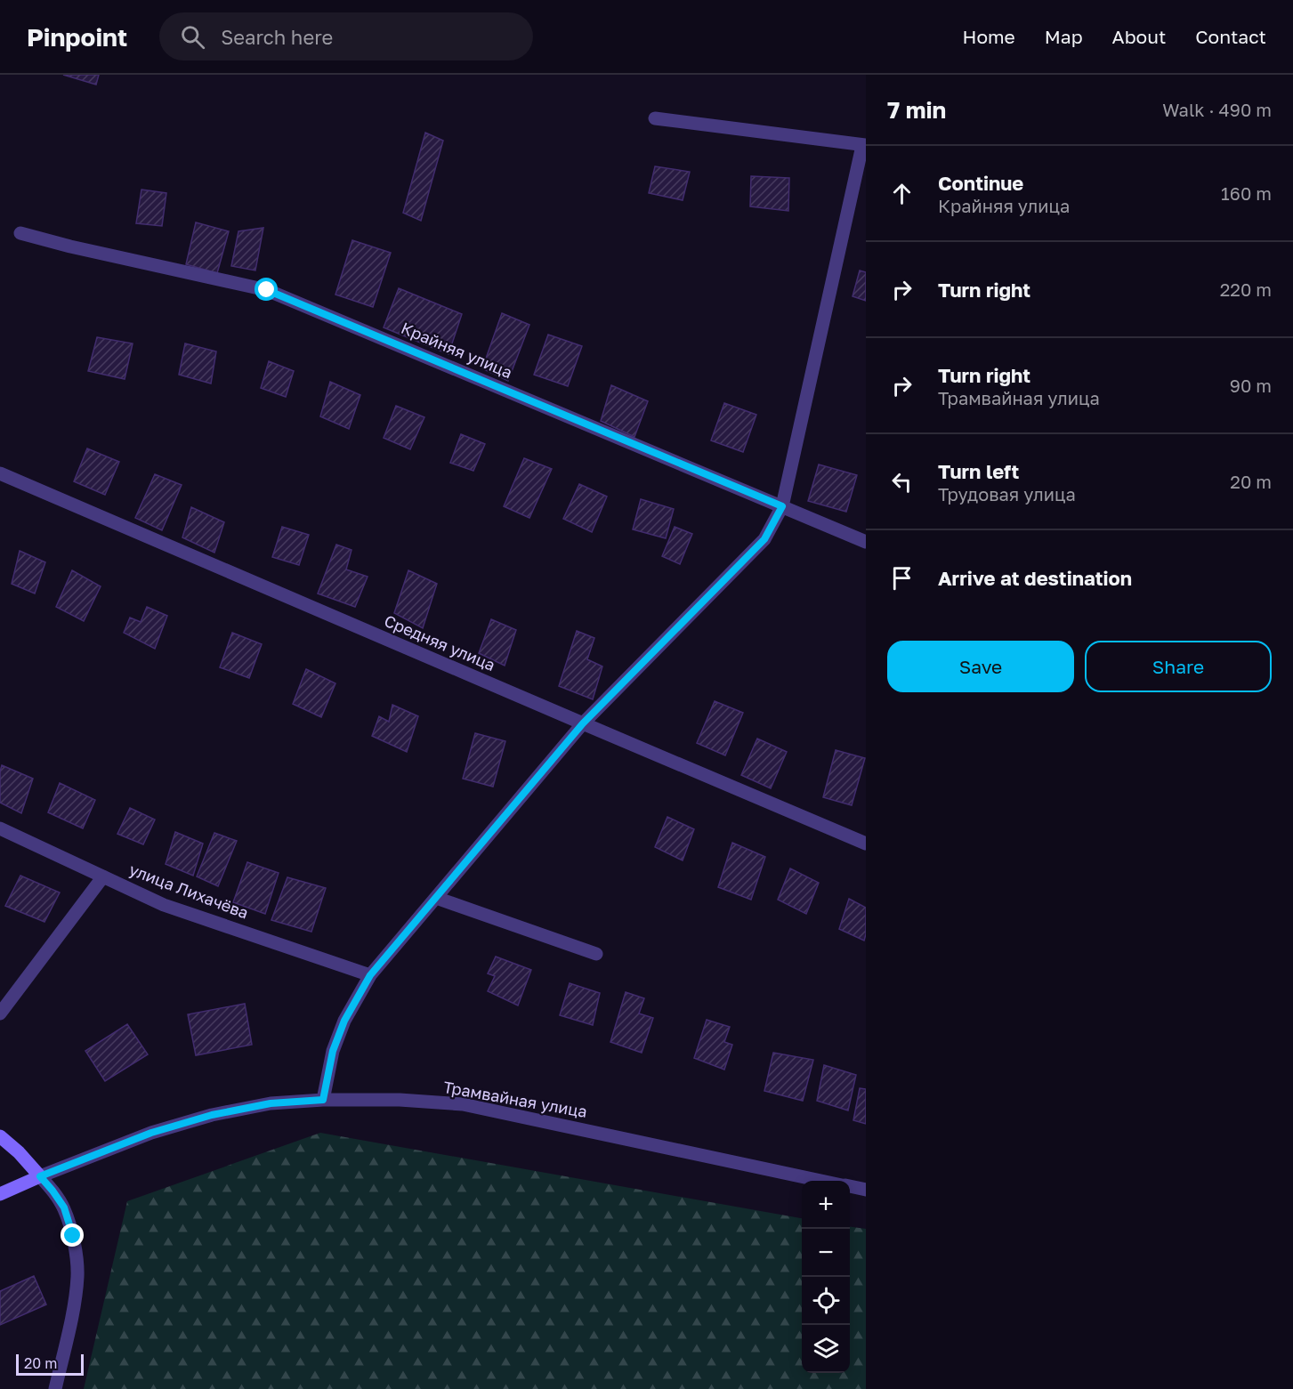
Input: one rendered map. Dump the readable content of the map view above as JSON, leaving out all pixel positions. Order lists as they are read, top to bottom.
{
  "streets": {
    "street": [
      "Крайняя улица",
      "Средняя улица",
      "улица Лихачёва",
      "Трамвайная улица"
    ]
  },
  "scale_bar": "20 m",
  "page": {
    "header": "Pinpoint",
    "search": "Search here",
    "nav": [
      "Home",
      "Map",
      "About",
      "Contact"
    ],
    "heading": ["7 min", "Walk · 490 m"],
    "list": [
      ["Continue", "Крайняя улица", "160 m"],
      ["Turn right", "220 m"],
      ["Turn right", "Трамвайная улица", "90 m"],
      ["Turn left", "Трудовая улица", "20 m"],
      "Arrive at destination"
    ],
    "buttons": ["Save", "Share"],
    "map_buttons": ["+", "−"],
    "scale": "20 m"
  }
}
